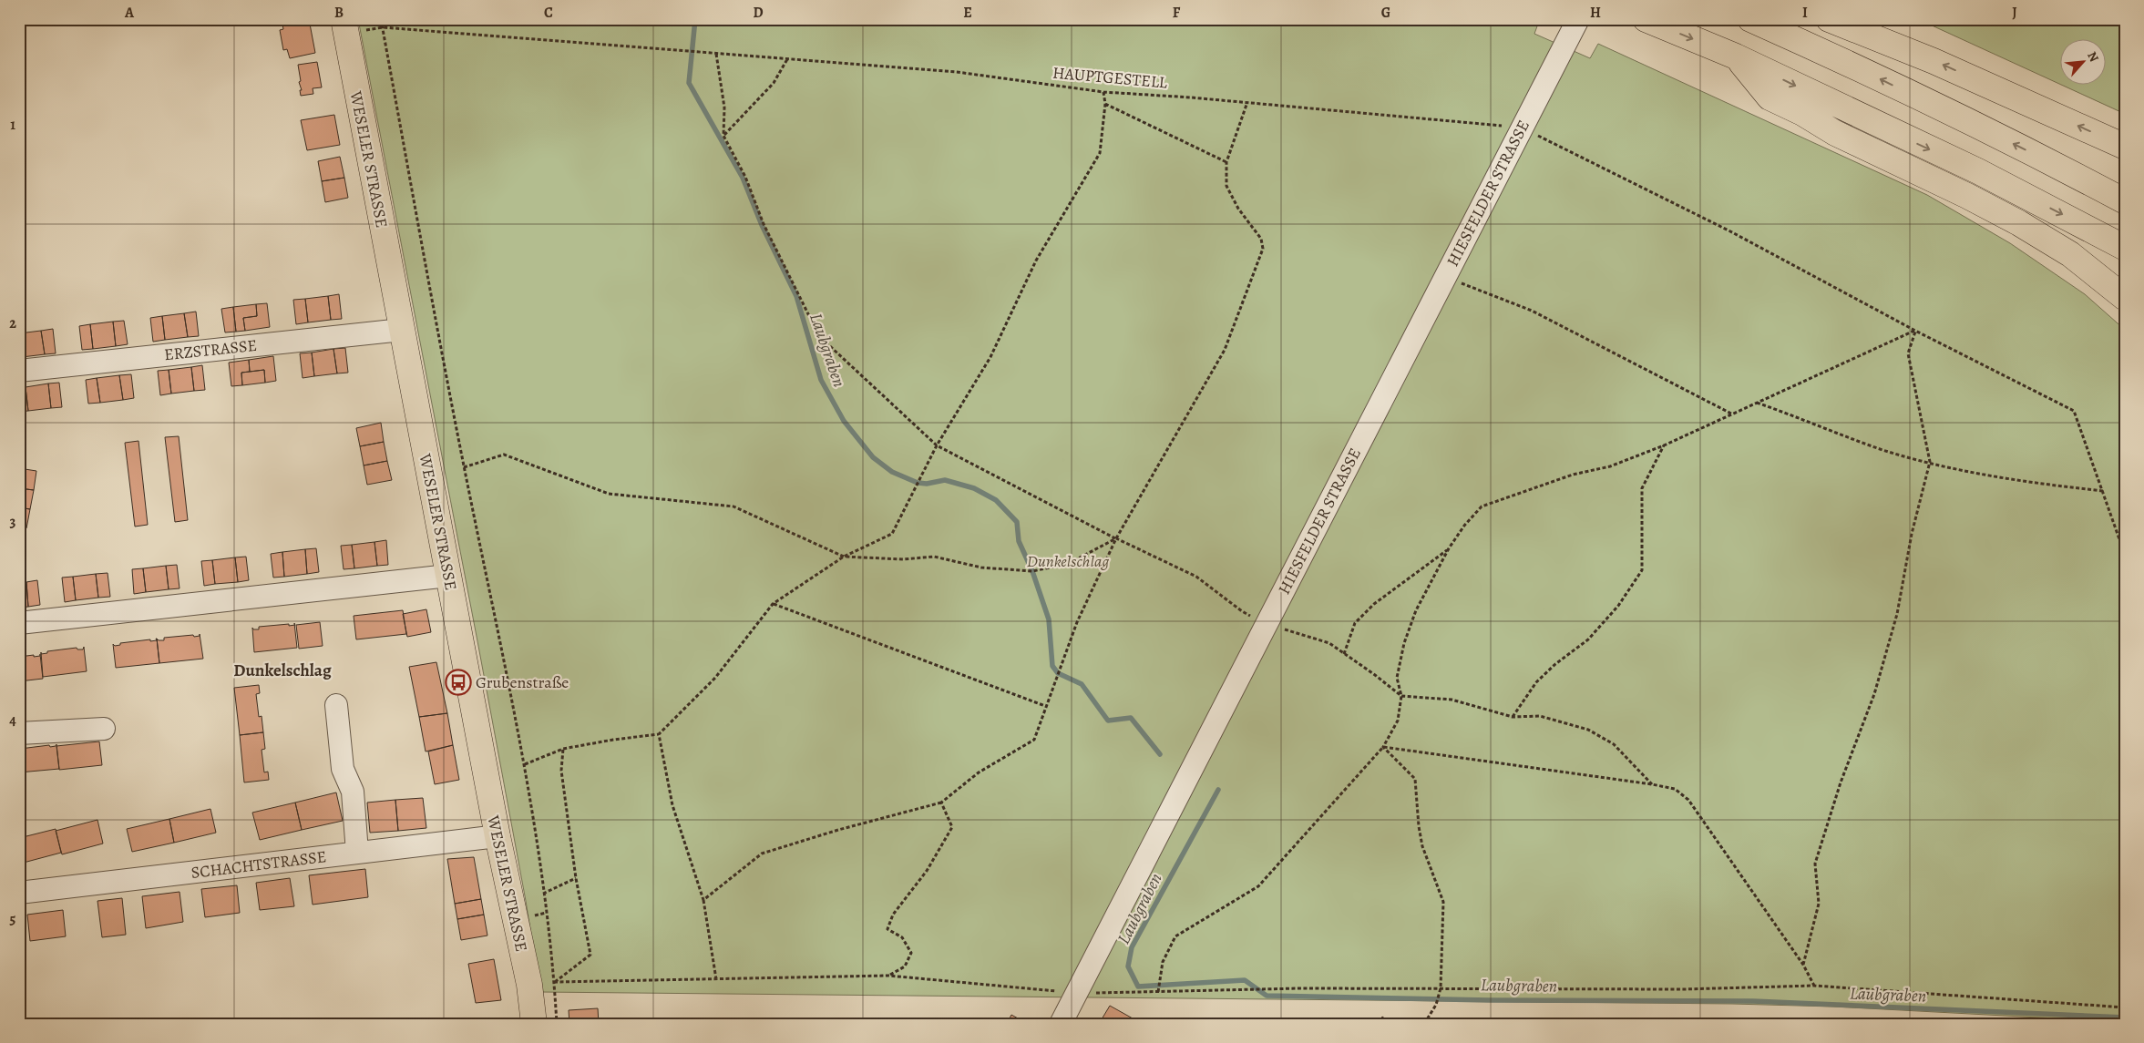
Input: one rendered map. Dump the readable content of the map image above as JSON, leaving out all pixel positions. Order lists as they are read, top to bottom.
{
  "streets": {
    "main road": ["WESELER STRASSE"],
    "street": ["HIESFELDER STRASSE", "ERZSTRASSE", "SCHACHTSTRASSE"],
    "path": ["HAUPTGESTELL"]
  },
  "crossings": [
    ["HAUPTGESTELL", "HIESFELDER STRASSE"],
    ["WESELER STRASSE", "ERZSTRASSE"],
    ["WESELER STRASSE", "SCHACHTSTRASSE"]
  ],
  "districts": ["Dunkelschlag"],
  "water": ["Laubgraben"],
  "parks": ["Dunkelschlag"],
  "places": {
    "bus stop": ["Grubenstraße"]
  },
  "north": "top right",
  "grid": {
    "columns": [
      "A",
      "B",
      "C",
      "D",
      "E",
      "F",
      "G",
      "H",
      "I",
      "J"
    ],
    "rows": [
      "1",
      "2",
      "3",
      "4",
      "5"
    ]
  }
}
